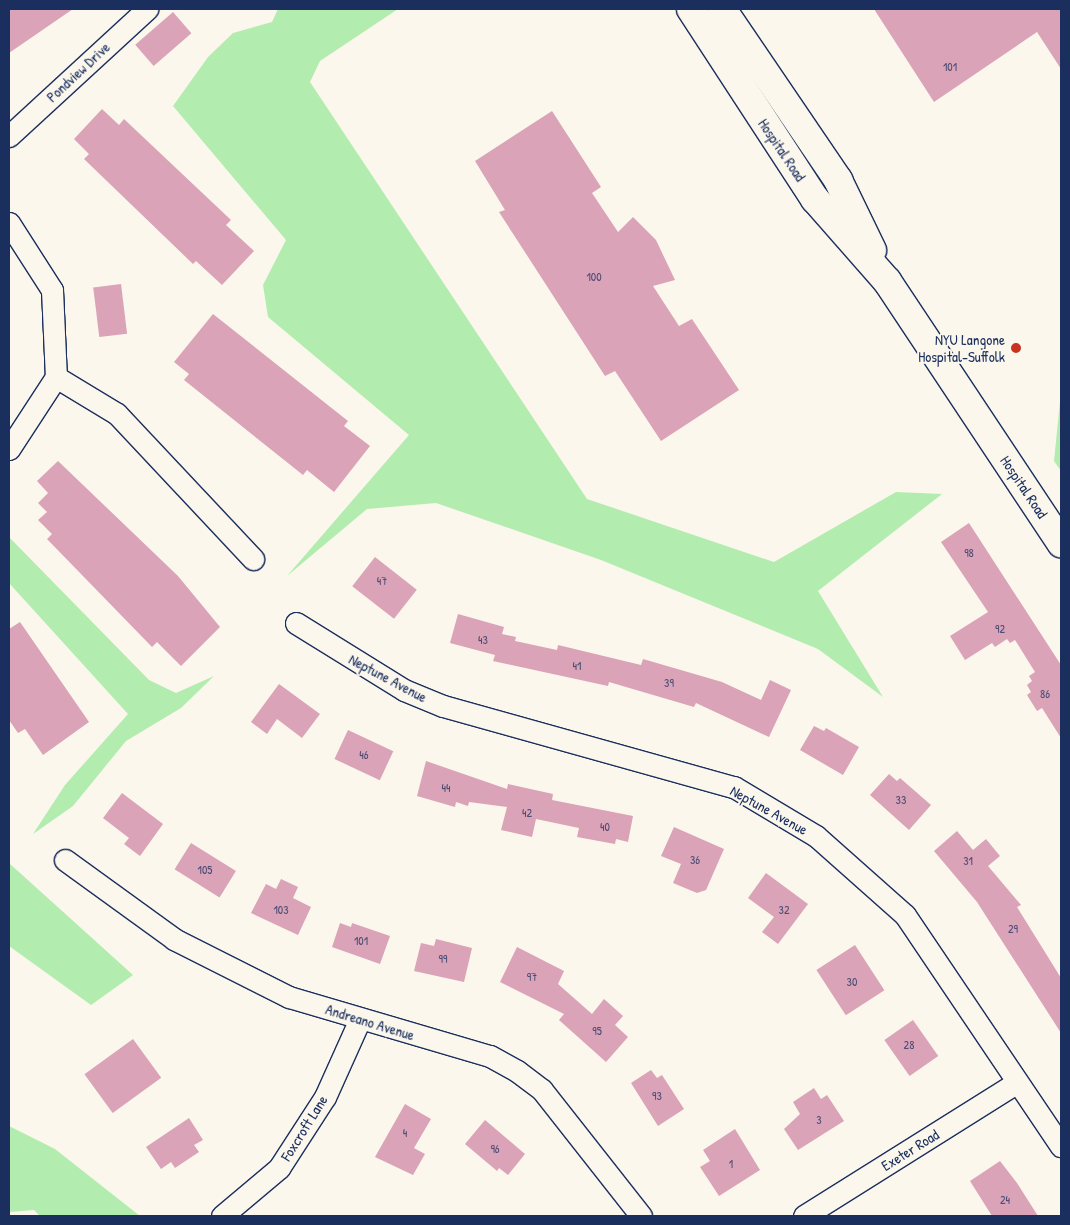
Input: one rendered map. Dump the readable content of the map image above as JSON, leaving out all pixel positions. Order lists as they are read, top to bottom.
{
  "streets": {
    "street": [
      "Pondview Drive",
      "Hospital Road",
      "Neptune Avenue",
      "Andreano Avenue",
      "Foxcroft Lane",
      "Exeter Road"
    ]
  },
  "crossings": [
    ["Neptune Avenue", "Exeter Road"],
    ["Andreano Avenue", "Foxcroft Lane"]
  ],
  "places": ["NYU Langone Hospital-Suffolk"],
  "house_numbers": [
    "101",
    "100",
    "98",
    "47",
    "92",
    "43",
    "41",
    "39",
    "86",
    "46",
    "44",
    "33",
    "42",
    "40",
    "36",
    "31",
    "105",
    "103",
    "32",
    "29",
    "101",
    "99",
    "97",
    "30",
    "95",
    "28",
    "93",
    "3",
    "4",
    "96",
    "1",
    "24"
  ]
}
